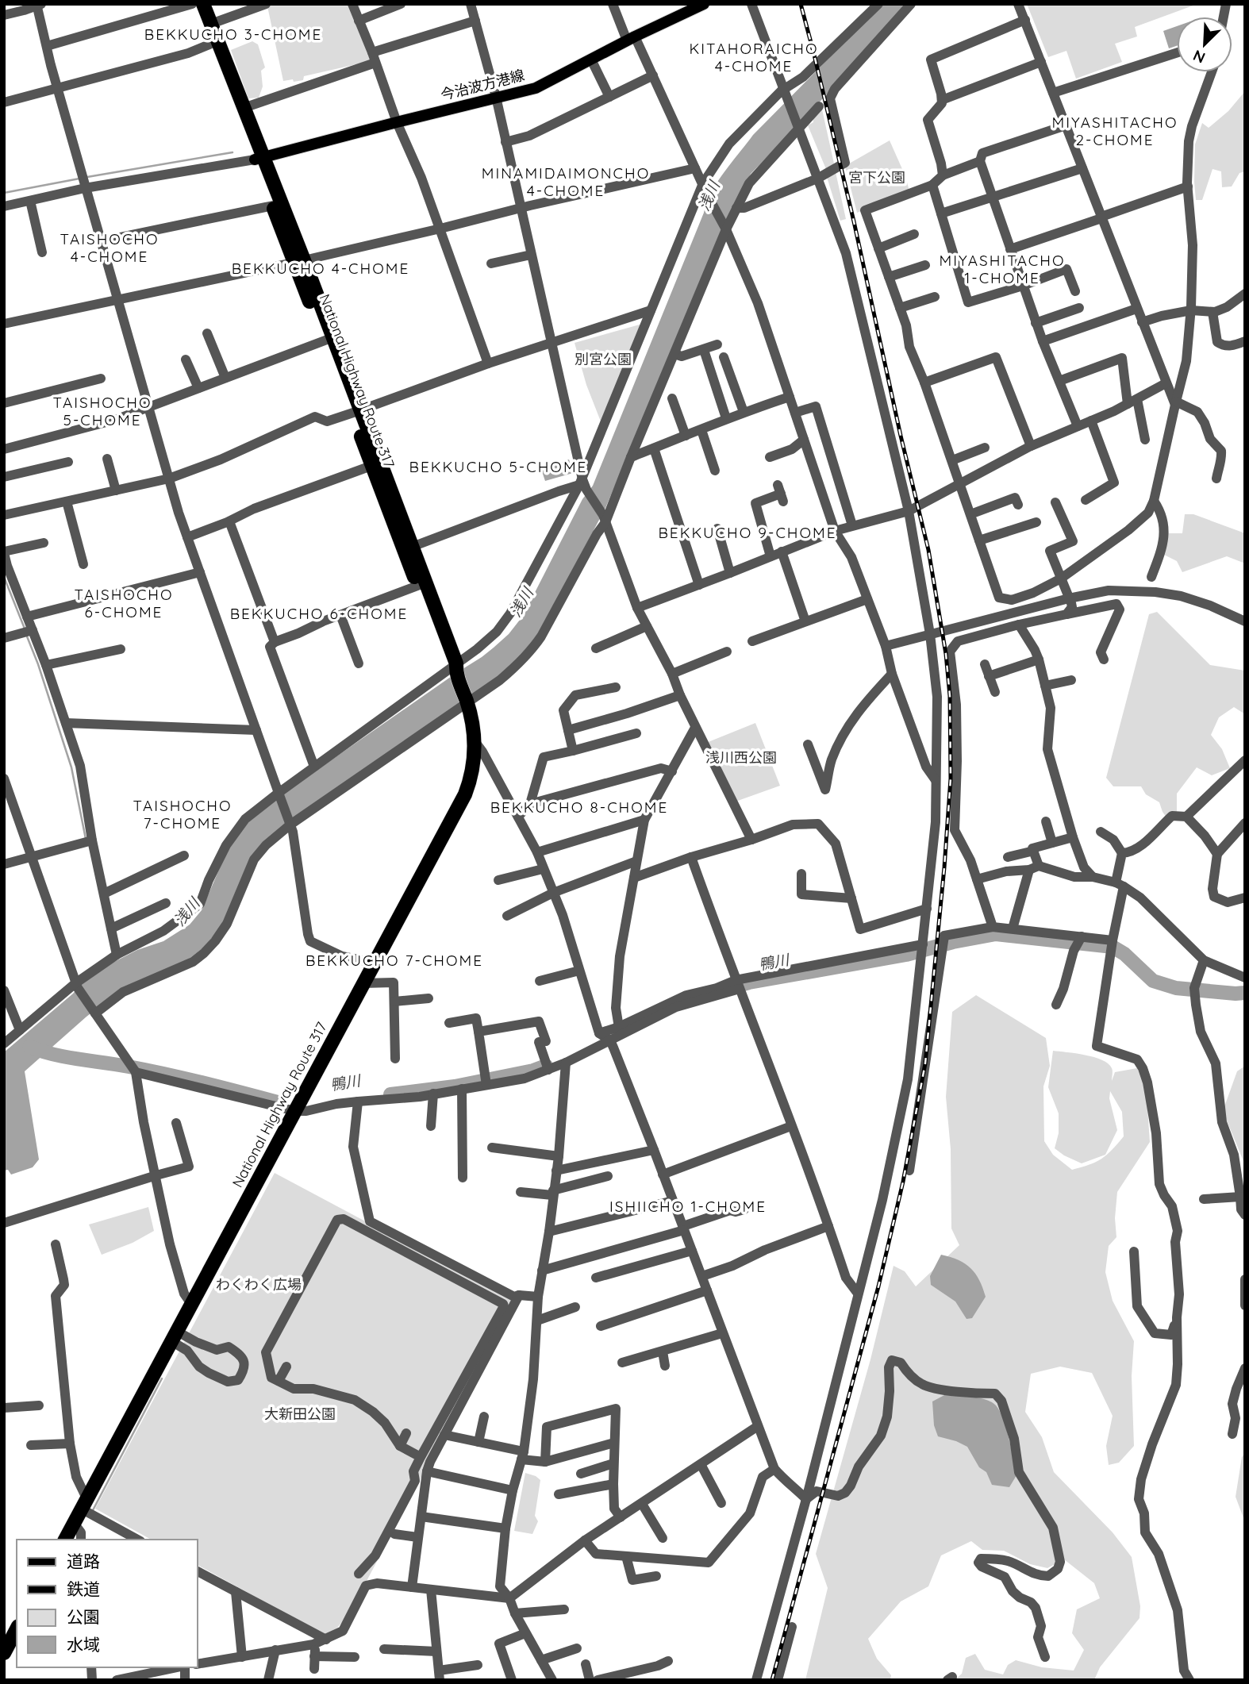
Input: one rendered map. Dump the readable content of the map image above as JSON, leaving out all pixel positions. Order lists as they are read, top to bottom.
{
  "streets": {
    "highway": ["National Highway Route 317"],
    "main road": ["今治波方港線"]
  },
  "crossings": [
    ["今治波方港線", "National Highway Route 317"]
  ],
  "districts": [
    "BEKKUCHO 3-CHOME",
    "KITAHORAICHO 4-CHOME",
    "MIYASHITACHO 2-CHOME",
    "MINAMIDAIMONCHO 4-CHOME",
    "TAISHOCHO 4-CHOME",
    "MIYASHITACHO 1-CHOME",
    "BEKKUCHO 4-CHOME",
    "TAISHOCHO 5-CHOME",
    "BEKKUCHO 5-CHOME",
    "BEKKUCHO 9-CHOME",
    "TAISHOCHO 6-CHOME",
    "BEKKUCHO 6-CHOME",
    "TAISHOCHO 7-CHOME",
    "BEKKUCHO 8-CHOME",
    "BEKKUCHO 7-CHOME",
    "ISHIICHO 1-CHOME"
  ],
  "water": ["浅川", "鴨川"],
  "parks": [
    "宮下公園",
    "別宮公園",
    "浅川西公園",
    "わくわく広場",
    "大新田公園"
  ],
  "legend": [
    "道路",
    "鉄道",
    "公園",
    "水域"
  ],
  "north": "bottom left"
}
